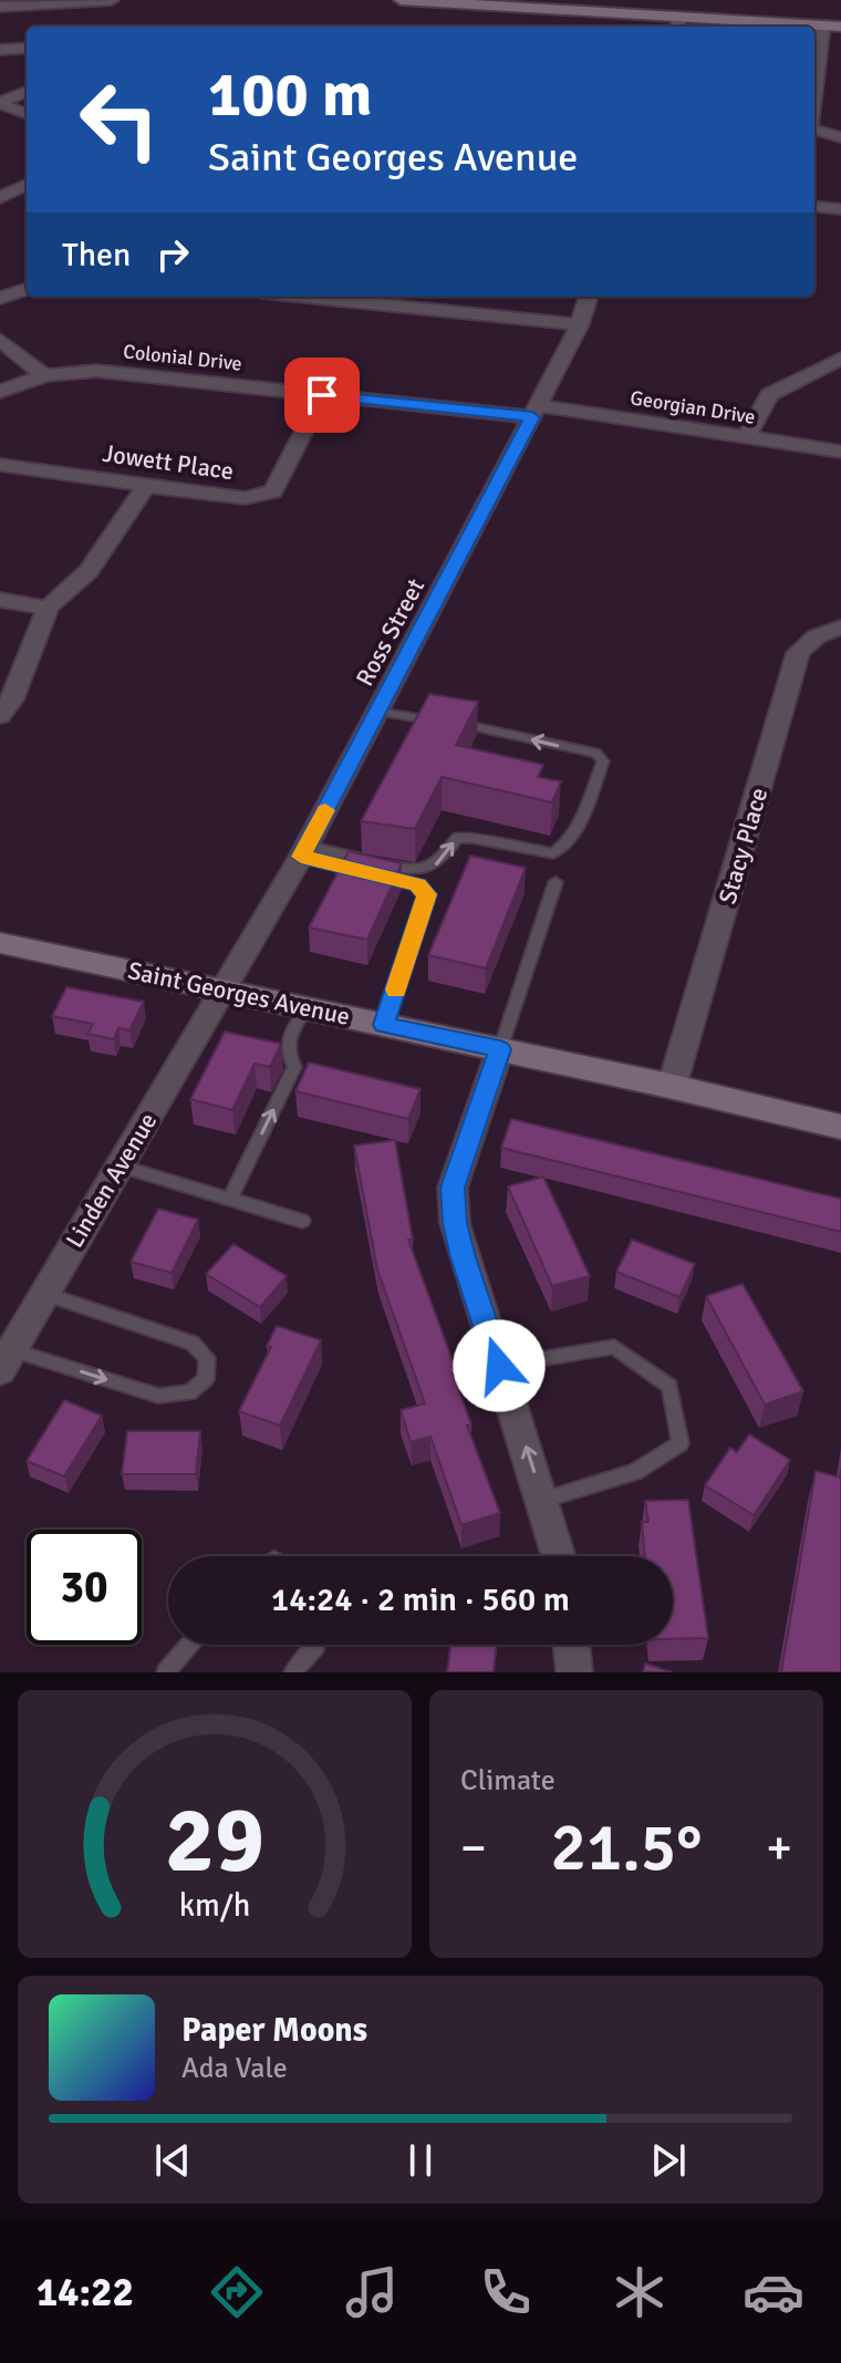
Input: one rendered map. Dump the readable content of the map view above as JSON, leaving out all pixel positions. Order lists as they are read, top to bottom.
{
  "streets": {
    "street": [
      "Colonial Drive",
      "Georgian Drive",
      "Jowett Place",
      "Ross Street",
      "Stacy Place",
      "Saint Georges Avenue",
      "Linden Avenue"
    ]
  },
  "crossings": [
    ["Colonial Drive", "Georgian Drive"],
    ["Colonial Drive", "Jowett Place"],
    ["Colonial Drive", "Ross Street"],
    ["Georgian Drive", "Ross Street"],
    ["Ross Street", "Saint Georges Avenue"],
    ["Ross Street", "Linden Avenue"],
    ["Stacy Place", "Saint Georges Avenue"],
    ["Saint Georges Avenue", "Linden Avenue"]
  ],
  "page": {
    "turn": ["100 m", "Saint Georges Avenue"],
    "then": "Then",
    "limit": "30",
    "trip": "14:24 · 2 min · 560 m",
    "tile": "Climate",
    "heat": ["−", "21.5°", "+"],
    "song": ["Paper Moons", "Ada Vale"],
    "tabs": "14:22",
    "gauge": ["29", "km/h"]
  }
}
